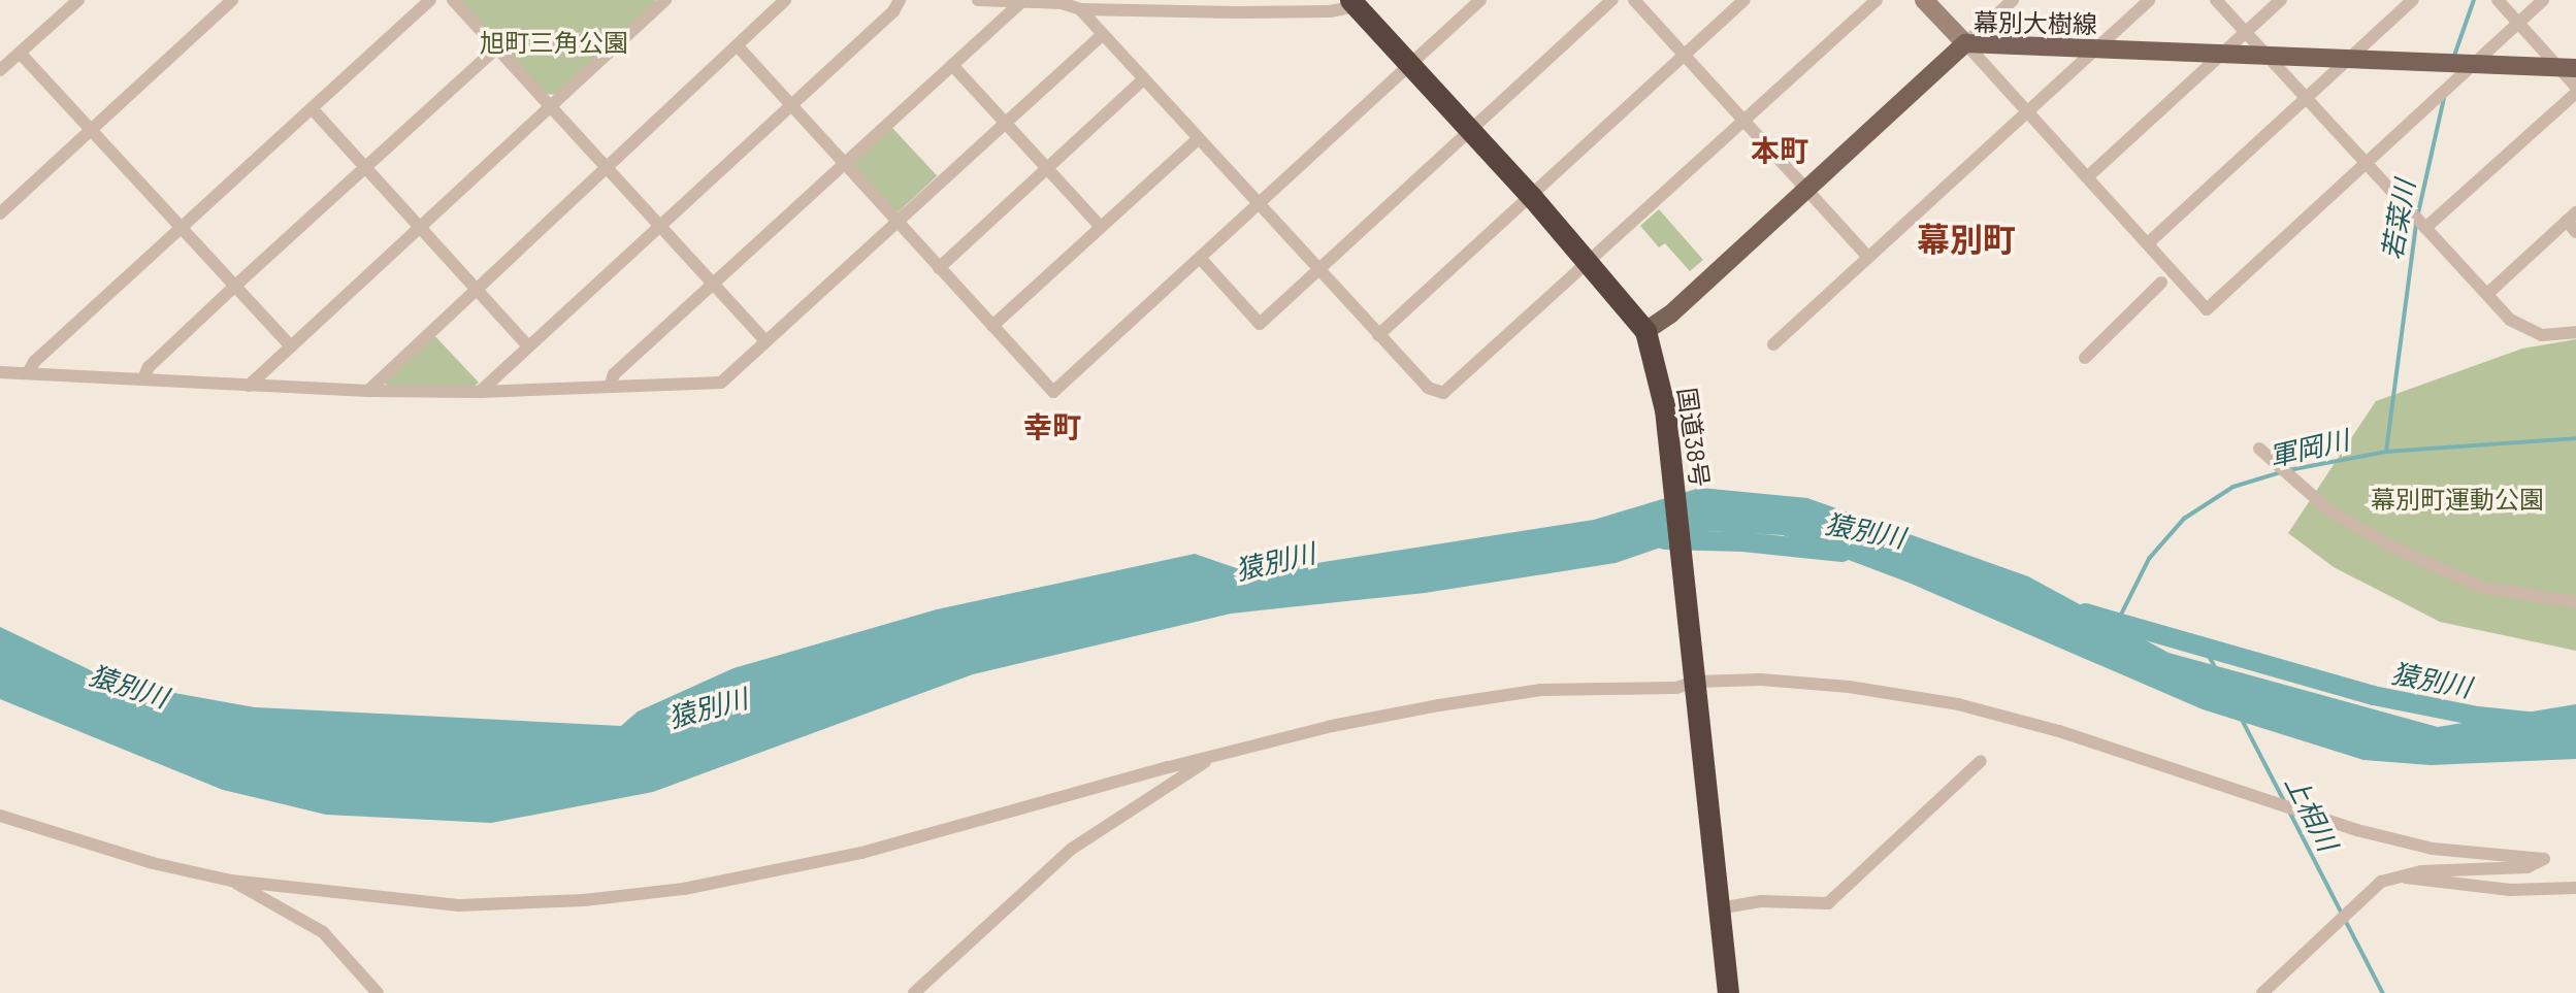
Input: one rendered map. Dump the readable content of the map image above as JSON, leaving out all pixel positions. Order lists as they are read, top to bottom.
{
  "streets": {
    "highway": ["国道38号"],
    "main road": ["幕別大樹線"]
  },
  "crossings": [
    ["幕別大樹線", "国道38号"]
  ],
  "districts": ["本町", "幕別町", "幸町"],
  "water": [
    "若菜川",
    "軍岡川",
    "猿別川",
    "上相川"
  ],
  "parks": ["旭町三角公園", "幕別町運動公園"]
}
